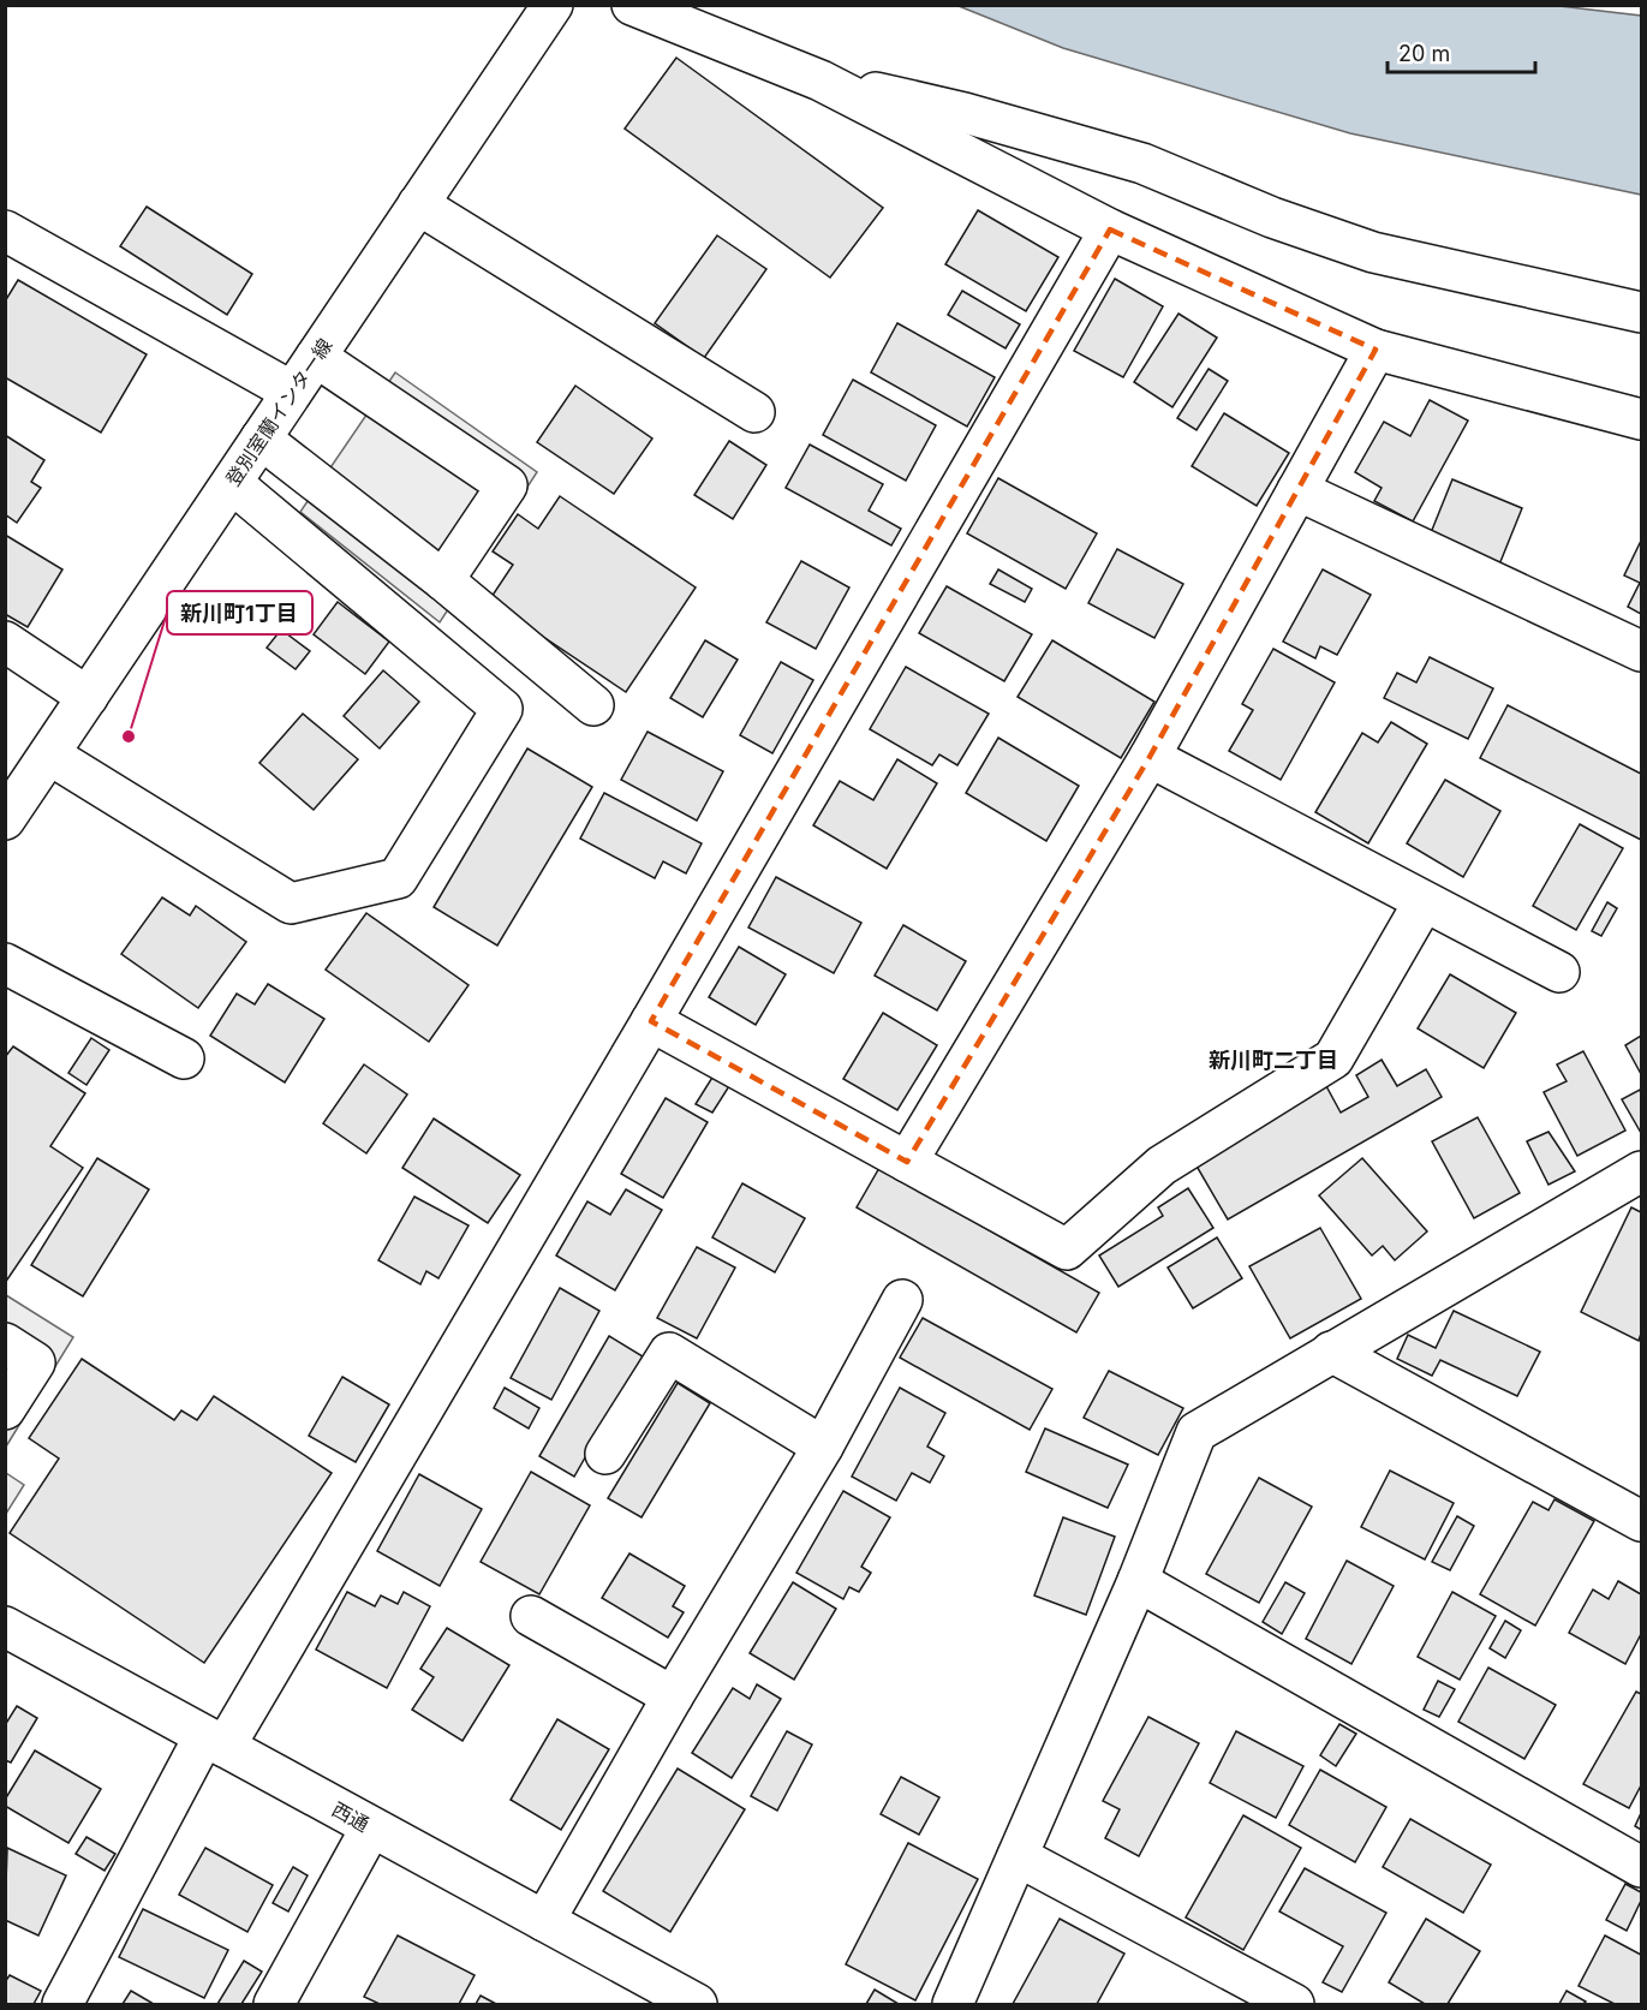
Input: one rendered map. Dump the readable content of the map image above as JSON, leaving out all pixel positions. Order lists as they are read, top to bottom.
{
  "streets": {
    "street": ["登別室蘭インター線", "西通"]
  },
  "districts": ["新川町二丁目"],
  "places": ["新川町1丁目"],
  "scale_bar": "20 m"
}
